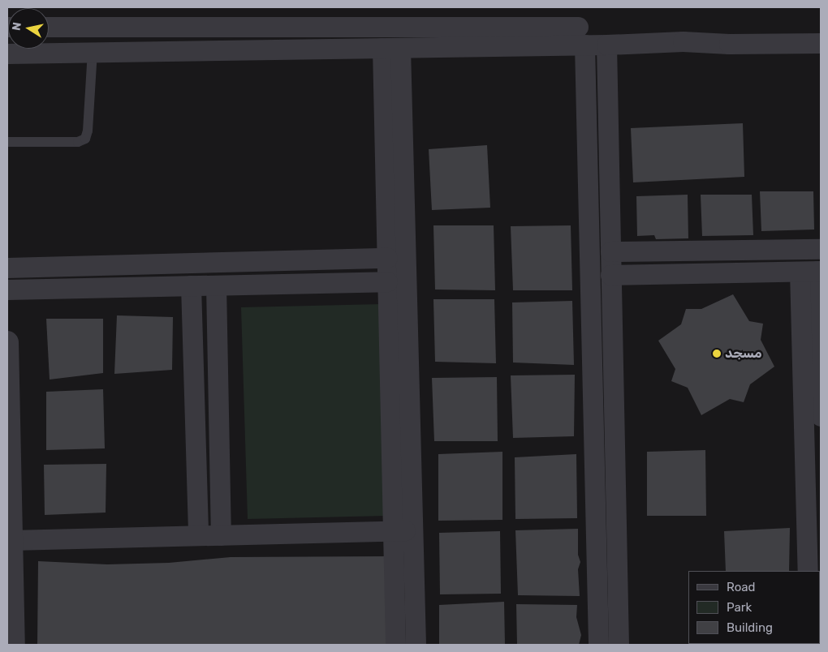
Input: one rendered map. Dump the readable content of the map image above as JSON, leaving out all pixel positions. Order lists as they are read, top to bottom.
{
  "places": ["مسجد"],
  "legend": ["Road", "Park", "Building"],
  "north": "left"
}
